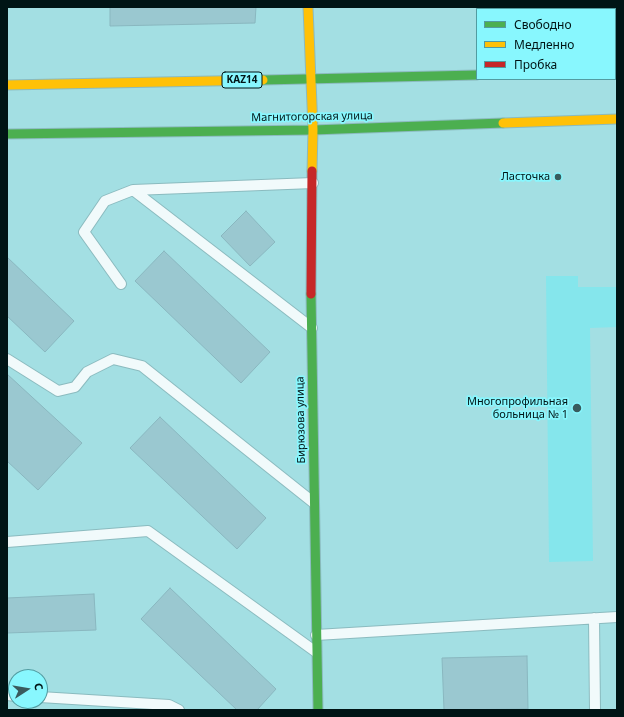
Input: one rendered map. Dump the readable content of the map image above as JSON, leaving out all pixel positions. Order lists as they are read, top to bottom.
{
  "streets": {
    "main road": ["KAZ14", "Магнитогорская улица", "Бирюзова улица"]
  },
  "crossings": [
    ["KAZ14", "Бирюзова улица"],
    ["Магнитогорская улица", "Бирюзова улица"]
  ],
  "places": ["Ласточка", "Многопрофильная больница № 1"],
  "legend": ["Свободно", "Медленно", "Пробка"],
  "north": "right"
}
